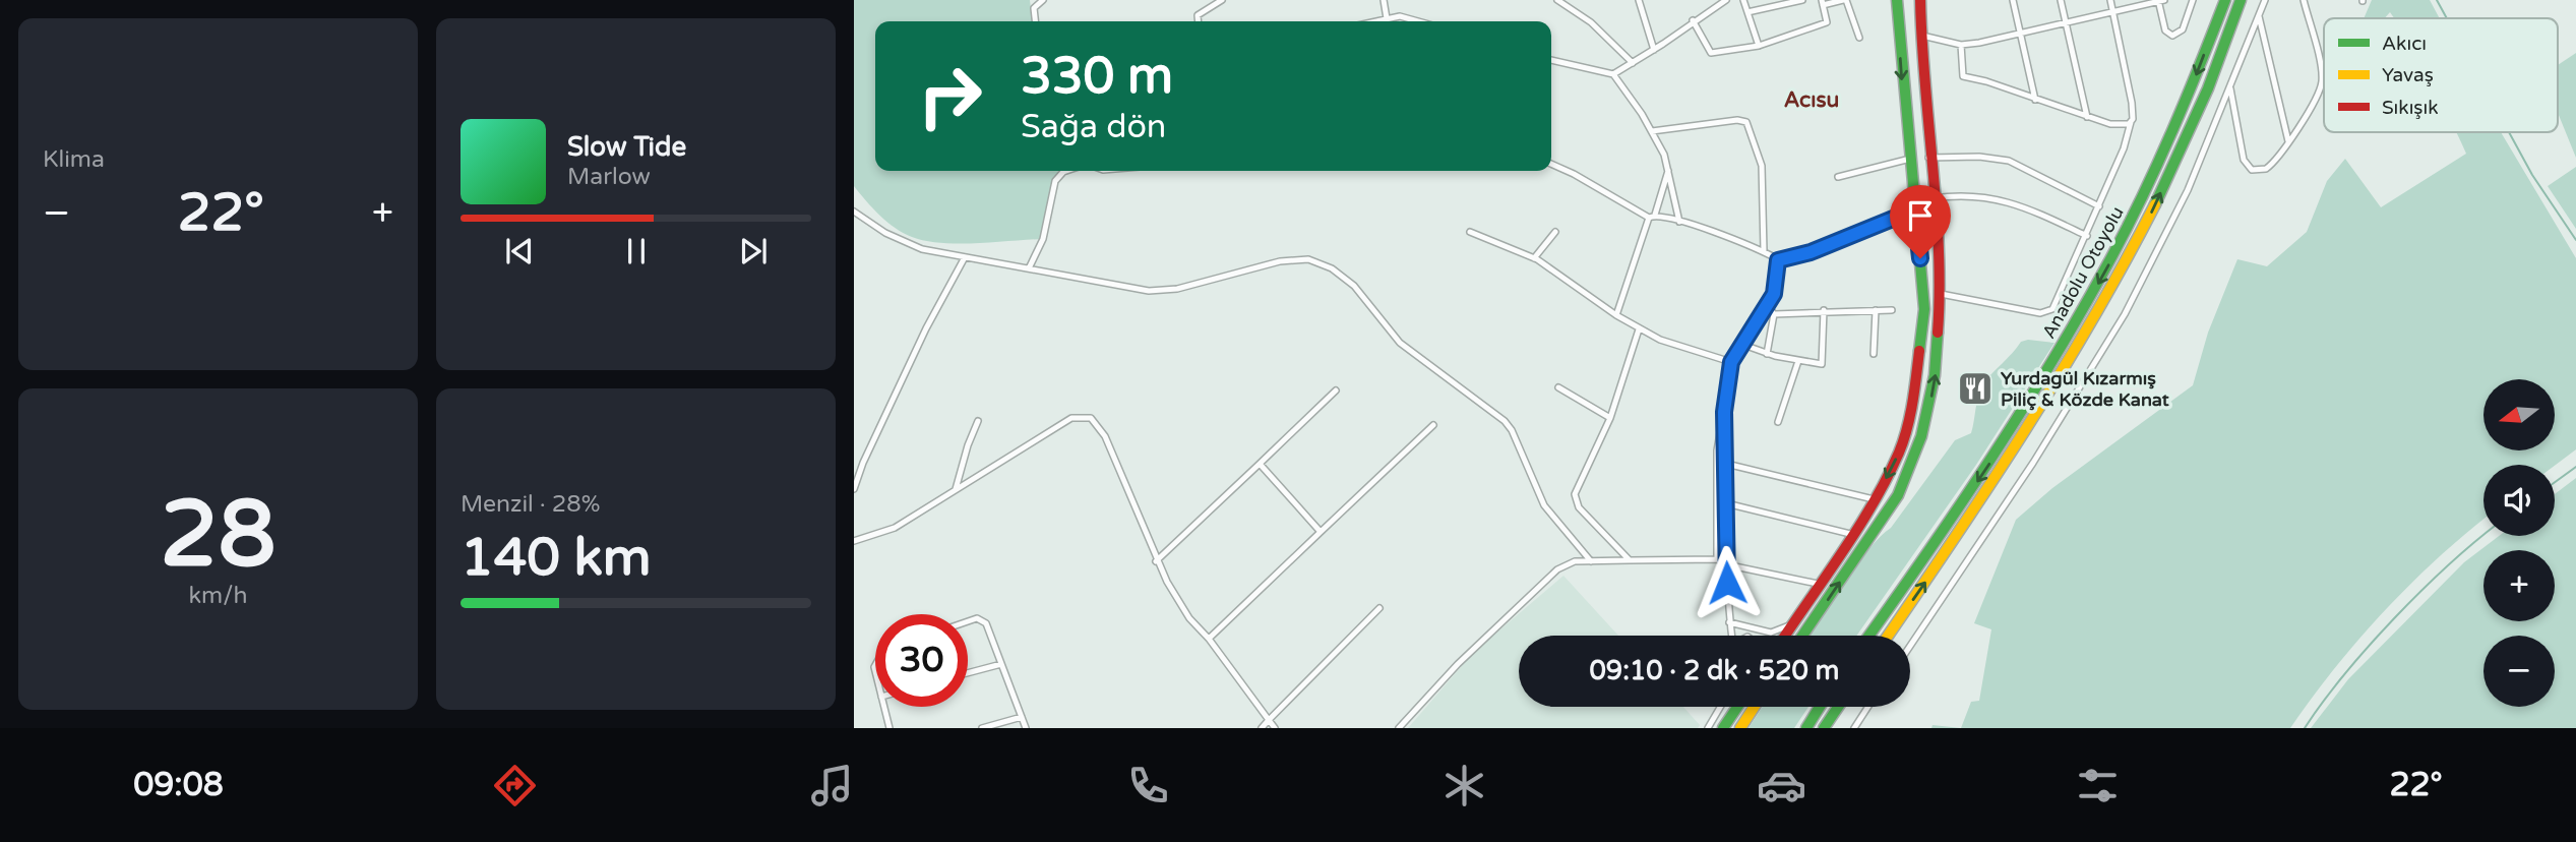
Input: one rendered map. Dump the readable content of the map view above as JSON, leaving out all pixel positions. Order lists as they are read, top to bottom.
{
  "streets": {
    "highway": ["Anadolu Otoyolu"]
  },
  "districts": ["Acısu"],
  "places": {
    "restaurant": ["Yurdagül Kızarmış Piliç & Közde Kanat"]
  },
  "legend": ["Akıcı", "Yavaş", "Sıkışık"],
  "north": "left",
  "page": {
    "tile": [
      "Klima",
      ["28", "km/h"],
      ["Menzil · 28%", "140 km"]
    ],
    "turn": ["330 m", "Sağa dön"],
    "song": ["Slow Tide", "Marlow"],
    "heat": ["−", "22°", "+"],
    "map_buttons": ["+", "−"],
    "limit": "30",
    "trip": "09:10 · 2 dk · 520 m",
    "tabs": ["09:08", "22°"]
  }
}
